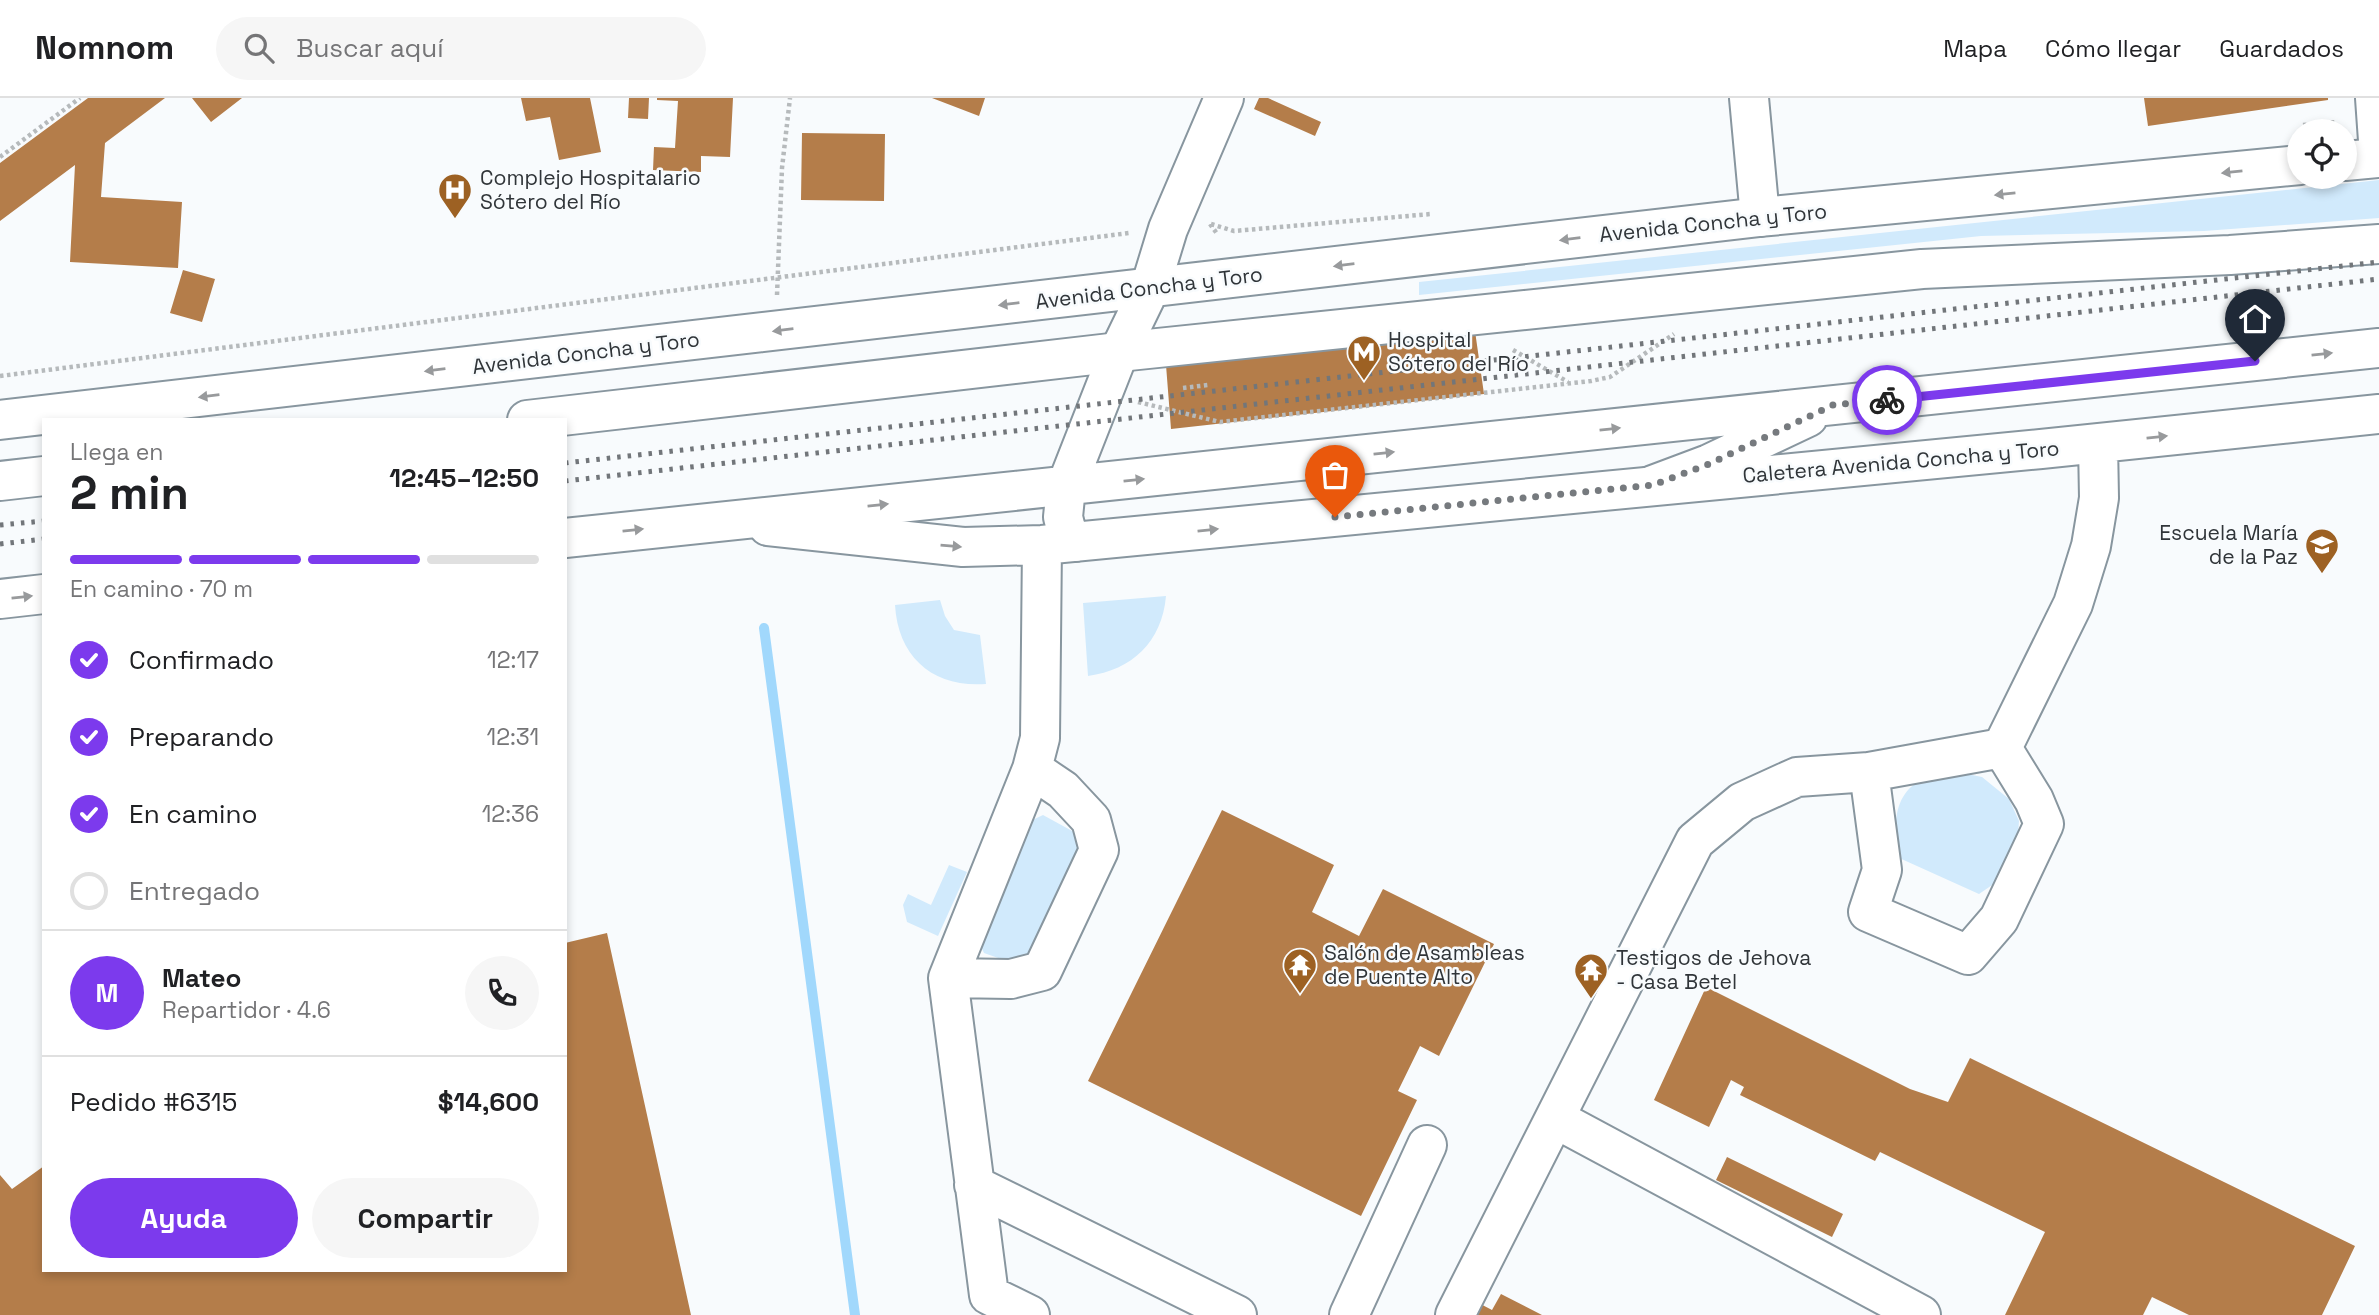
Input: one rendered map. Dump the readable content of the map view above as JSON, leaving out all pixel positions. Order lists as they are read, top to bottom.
{
  "streets": {
    "main road": ["Avenida Concha y Toro", "Caletera Avenida Concha y Toro"]
  },
  "places": {
    "hospital": ["Complejo Hospitalario Sótero del Río"],
    "metro station": ["Hospital Sótero del Río"],
    "school or university": ["Escuela María de la Paz"],
    "temple": ["Salón de Asambleas de Puente Alto", "Testigos de Jehova - Casa Betel"]
  },
  "page": {
    "header": "Nomnom",
    "search": "Buscar aquí",
    "nav": ["Mapa", "Cómo llegar", "Guardados"],
    "heading": ["2 min", "Llega en", "12:45–12:50"],
    "panel": [
      "Mateo",
      "Repartidor · 4.6",
      "Pedido #6315",
      "$14,600"
    ],
    "bar": "En camino · 70 m",
    "list": [
      ["Confirmado", "12:17"],
      ["Preparando", "12:31"],
      ["En camino", "12:36"],
      "Entregado"
    ],
    "round": "M",
    "buttons": ["Ayuda", "Compartir"]
  }
}
